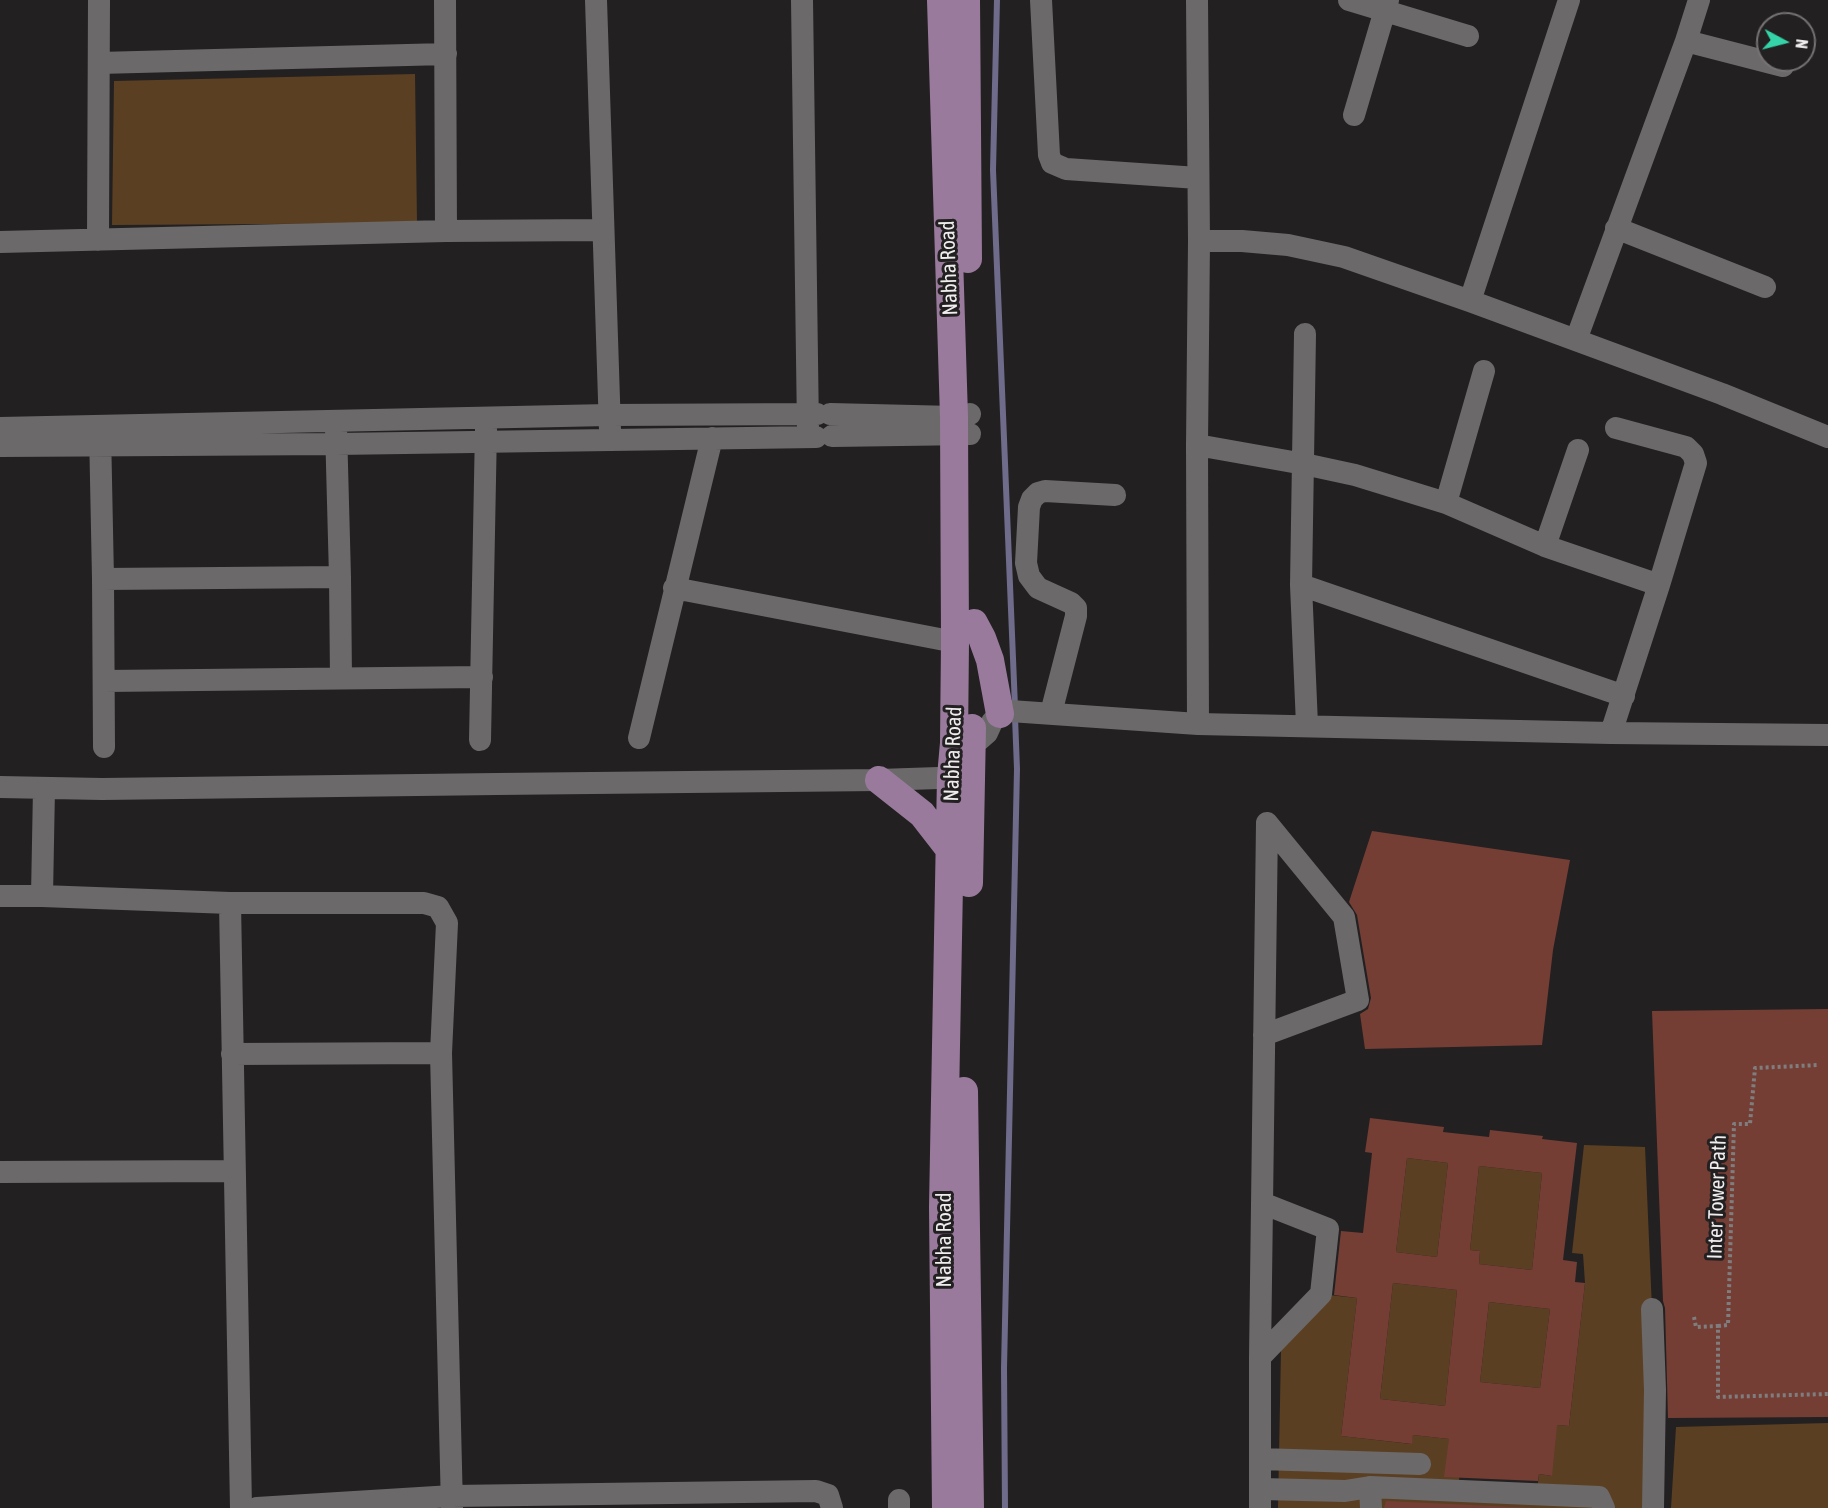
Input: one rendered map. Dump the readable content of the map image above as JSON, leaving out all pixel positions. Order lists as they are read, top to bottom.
{
  "streets": {
    "main road": ["Nabha Road"],
    "path": ["Inter Tower Path"]
  },
  "north": "right"
}
